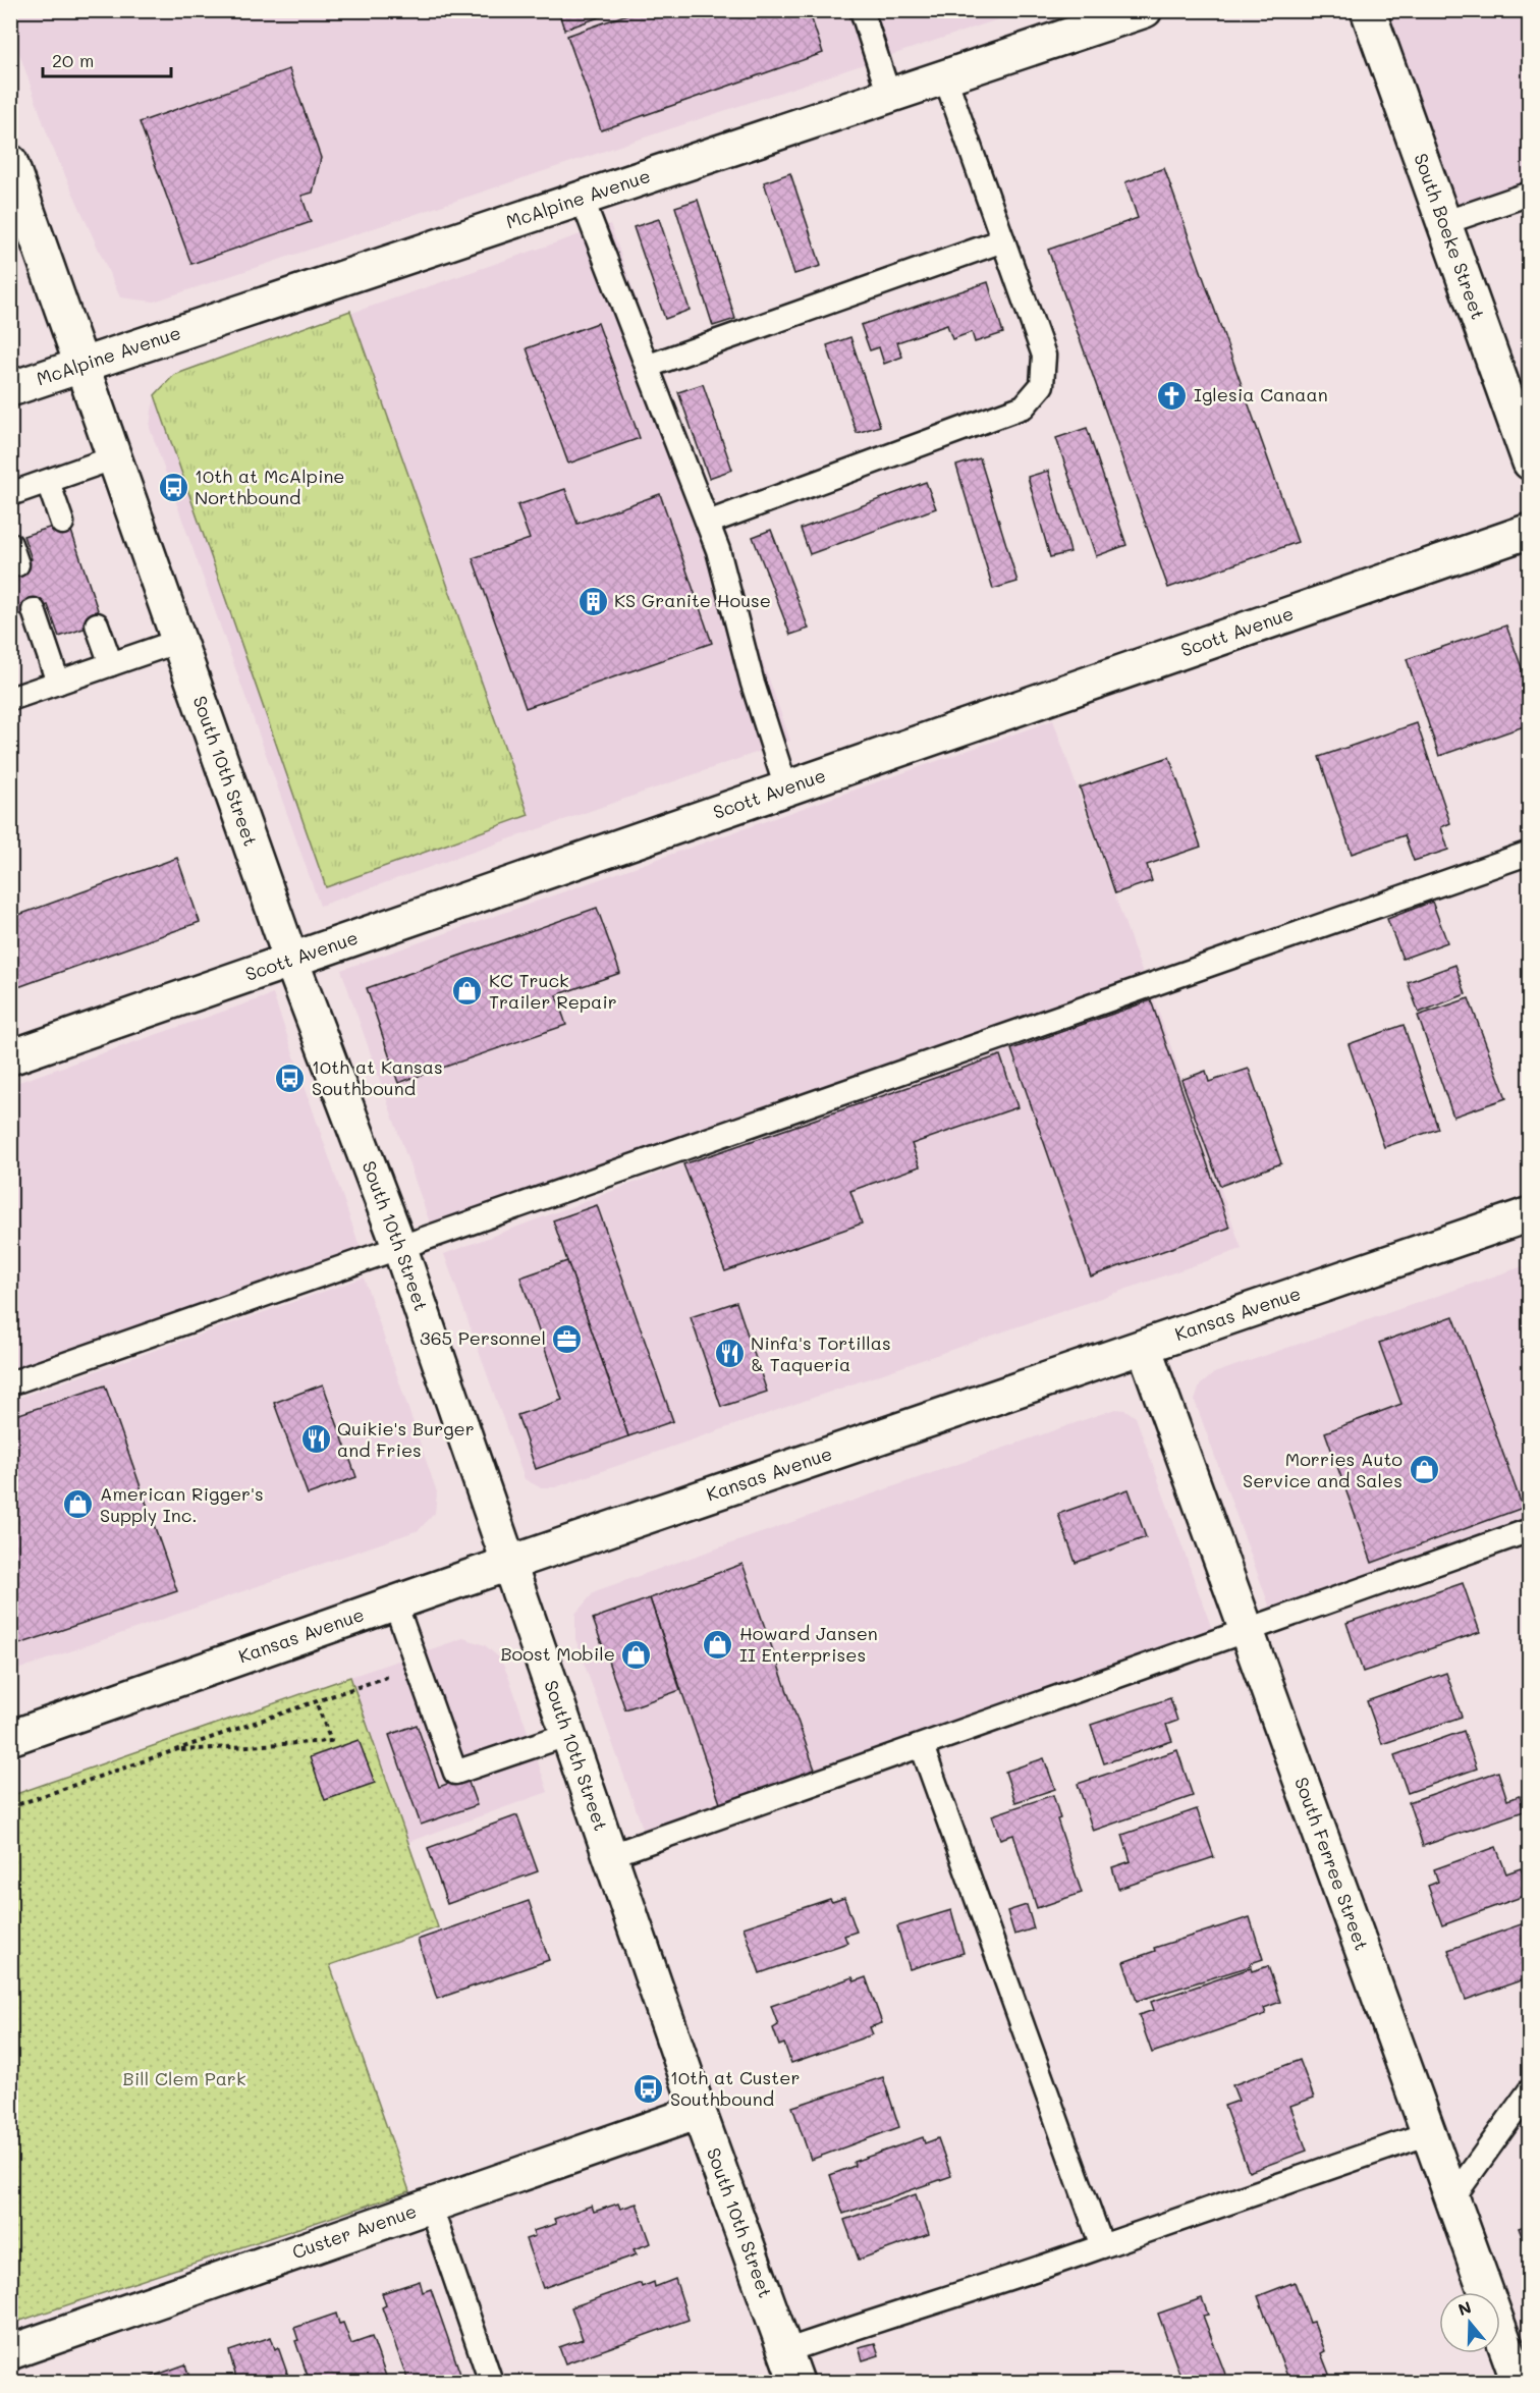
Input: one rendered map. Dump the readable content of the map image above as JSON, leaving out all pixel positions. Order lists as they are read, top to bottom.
{
  "streets": {
    "street": [
      "McAlpine Avenue",
      "South Boeke Street",
      "Scott Avenue",
      "South 10th Street",
      "Kansas Avenue",
      "South Ferree Street",
      "Custer Avenue"
    ]
  },
  "crossings": [
    ["McAlpine Avenue", "South 10th Street"],
    ["Scott Avenue", "South 10th Street"],
    ["South 10th Street", "Kansas Avenue"],
    ["South 10th Street", "Custer Avenue"],
    ["Kansas Avenue", "South Ferree Street"]
  ],
  "parks": ["Bill Clem Park"],
  "places": {
    "church": ["Iglesia Canaan"],
    "bus stop": ["10th at McAlpine Northbound", "10th at Kansas Southbound", "10th at Custer Southbound"],
    "building": ["KS Granite House"],
    "shop": [
      "KC Truck Trailer Repair",
      "Morries Auto Service and Sales",
      "American Rigger's Supply Inc.",
      "Howard Jansen II Enterprises",
      "Boost Mobile"
    ],
    "office": ["365 Personnel"],
    "restaurant": ["Ninfa's Tortillas & Taqueria", "Quikie's Burger and Fries"]
  },
  "scale_bar": "20 m",
  "north": "top"
}
